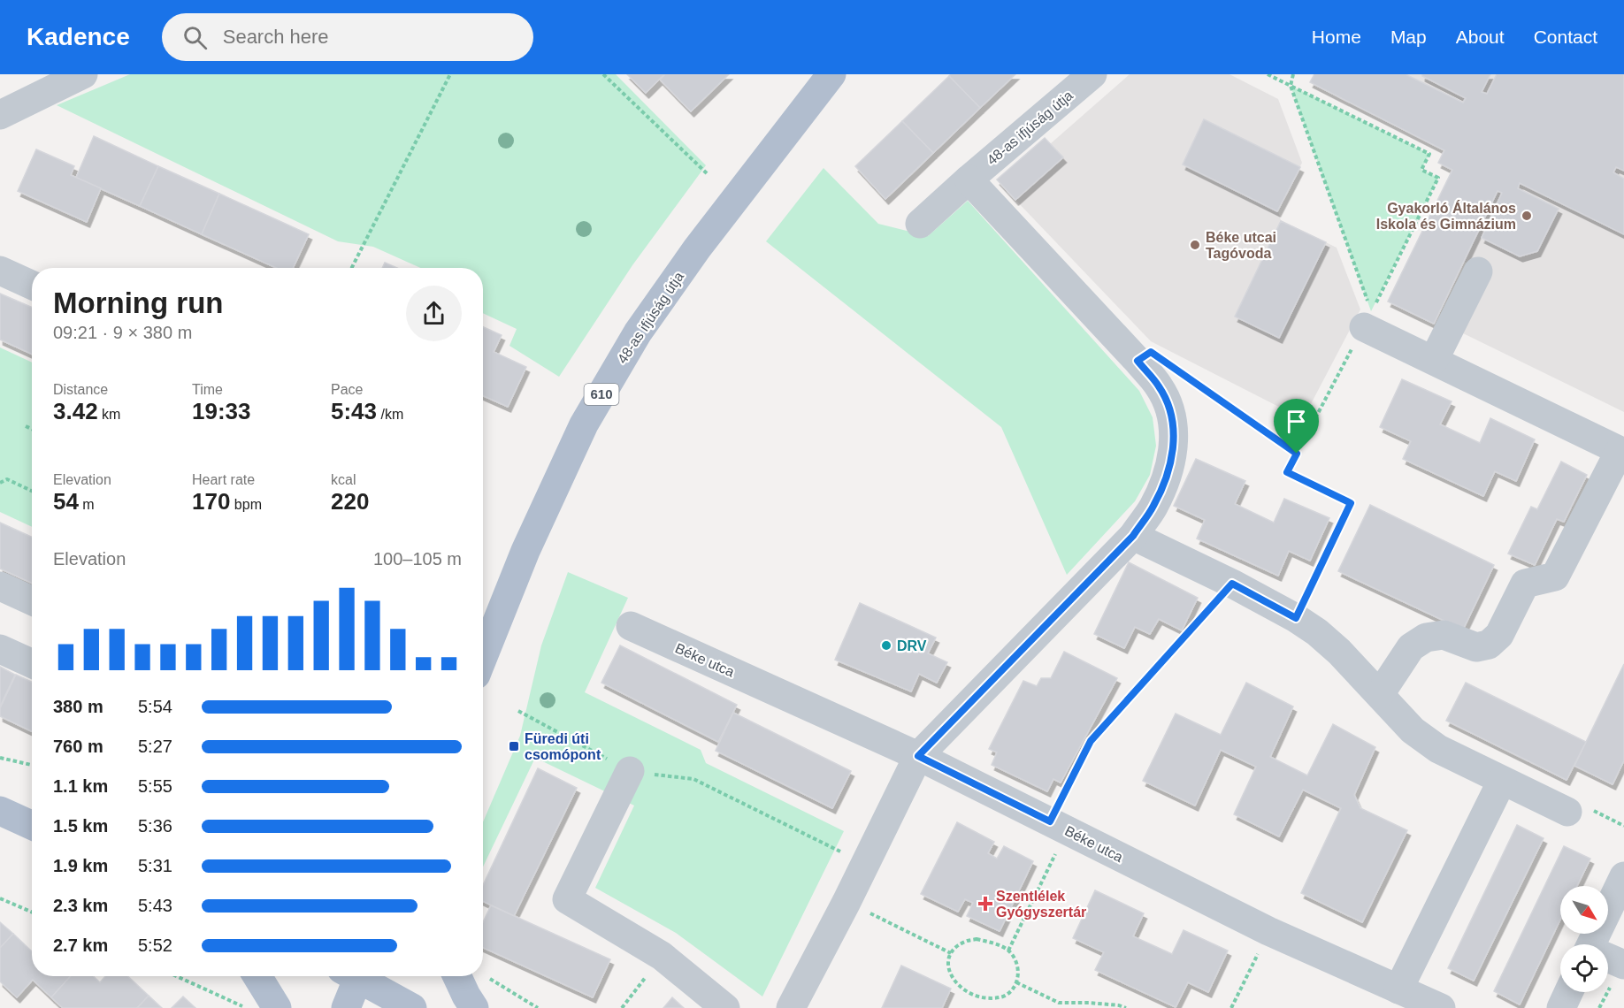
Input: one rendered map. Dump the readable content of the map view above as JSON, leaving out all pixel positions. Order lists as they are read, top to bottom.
{
  "streets": {
    "main road": ["48-as ifjúság útja", "610"],
    "street": ["Béke utca"]
  },
  "places": {
    "other": ["Gyakorló Általános Iskola és Gimnázium", "Béke utcai Tagóvoda", "DRV"],
    "transit": ["Füredi úti csomópont"],
    "health": ["Szentlélek Gyógyszertár"]
  },
  "north": "bottom right",
  "page": {
    "header": "Kadence",
    "search": "Search here",
    "nav": [
      "Home",
      "Map",
      "About",
      "Contact"
    ],
    "heading": ["Morning run", "09:21 · 9 × 380 m"],
    "stats": [
      ["Distance", "3.42 km"],
      ["Time", "19:33"],
      ["Pace", "5:43 /km"],
      ["Elevation", "54 m"],
      ["Heart rate", "170 bpm"],
      ["kcal", "220"]
    ],
    "chart": ["Elevation", "100–105 m"],
    "list": [
      {
        "name": "380 m",
        "note": "5:54"
      },
      {
        "name": "760 m",
        "note": "5:27"
      },
      {
        "name": "1.1 km",
        "note": "5:55"
      },
      {
        "name": "1.5 km",
        "note": "5:36"
      },
      {
        "name": "1.9 km",
        "note": "5:31"
      },
      {
        "name": "2.3 km",
        "note": "5:43"
      },
      {
        "name": "2.7 km",
        "note": "5:52"
      }
    ]
  }
}
